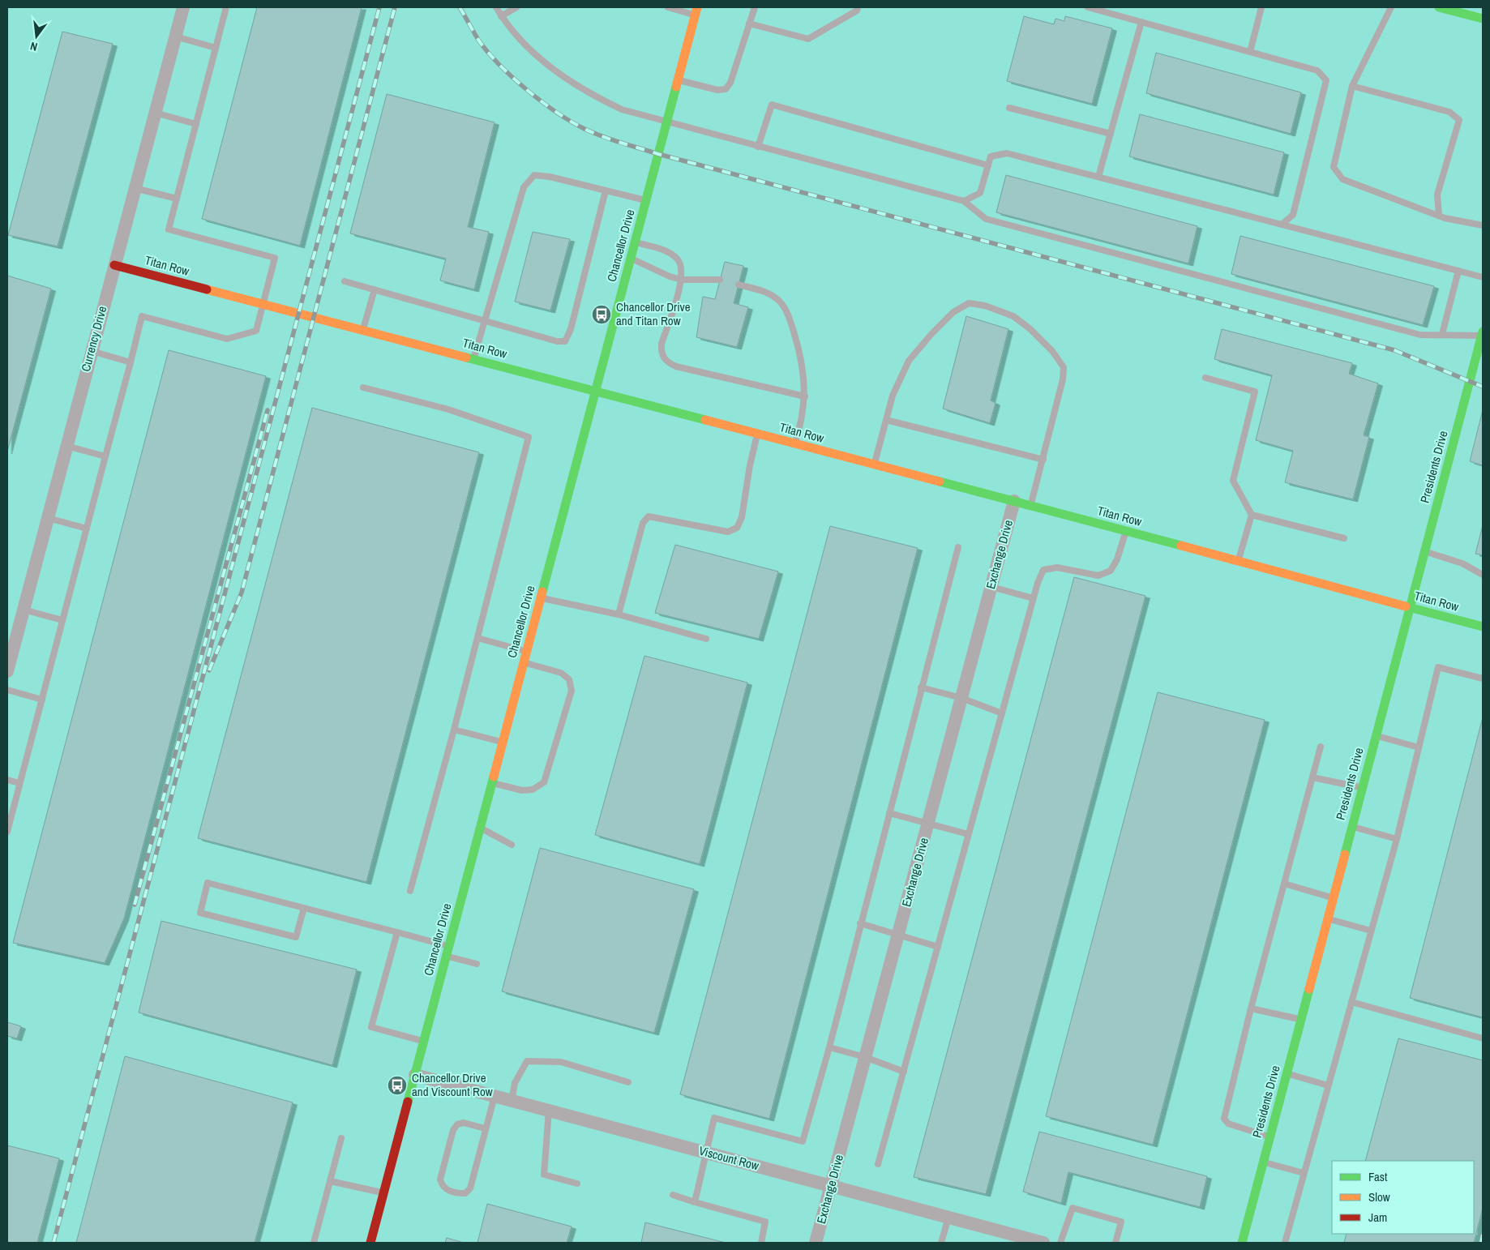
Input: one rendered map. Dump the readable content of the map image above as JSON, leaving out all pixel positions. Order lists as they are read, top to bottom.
{
  "streets": {
    "street": [
      "Chancellor Drive",
      "Titan Row",
      "Currency Drive",
      "Presidents Drive",
      "Exchange Drive",
      "Viscount Row"
    ]
  },
  "crossings": [
    ["Chancellor Drive", "Titan Row"],
    ["Chancellor Drive", "Viscount Row"],
    ["Titan Row", "Currency Drive"],
    ["Titan Row", "Presidents Drive"],
    ["Titan Row", "Exchange Drive"],
    ["Exchange Drive", "Viscount Row"]
  ],
  "places": {
    "bus stop": ["Chancellor Drive and Titan Row", "Chancellor Drive and Viscount Row"]
  },
  "legend": ["Fast", "Slow", "Jam"],
  "north": "bottom"
}
